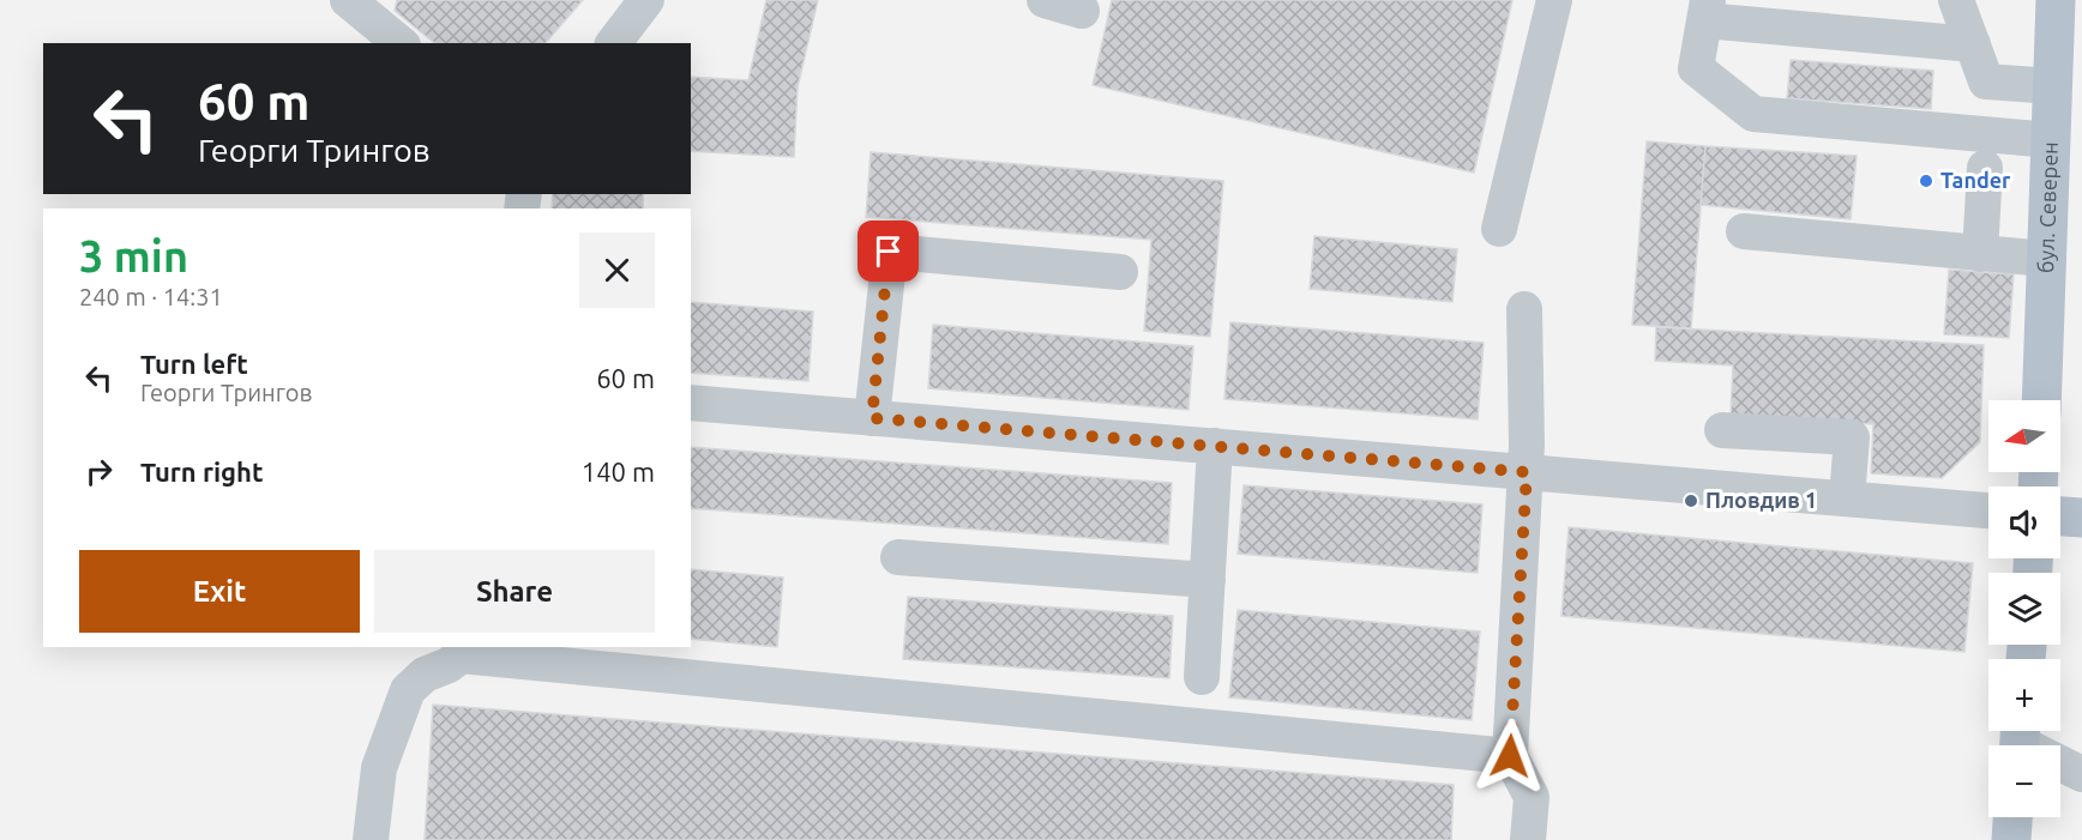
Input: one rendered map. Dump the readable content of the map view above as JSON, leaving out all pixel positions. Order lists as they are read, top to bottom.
{
  "streets": {
    "main road": ["бул. Северен"]
  },
  "places": ["Tander", "Пловдив 1"],
  "north": "left",
  "page": {
    "turn": ["60 m", "Георги Трингов"],
    "heading": ["3 min", "240 m · 14:31"],
    "list": [
      {
        "name": "Turn left",
        "note": "Георги Трингов",
        "value": "60 m"
      },
      {
        "name": "Turn right",
        "value": "140 m"
      }
    ],
    "map_buttons": ["+", "−"],
    "buttons": ["Exit", "Share"]
  }
}
